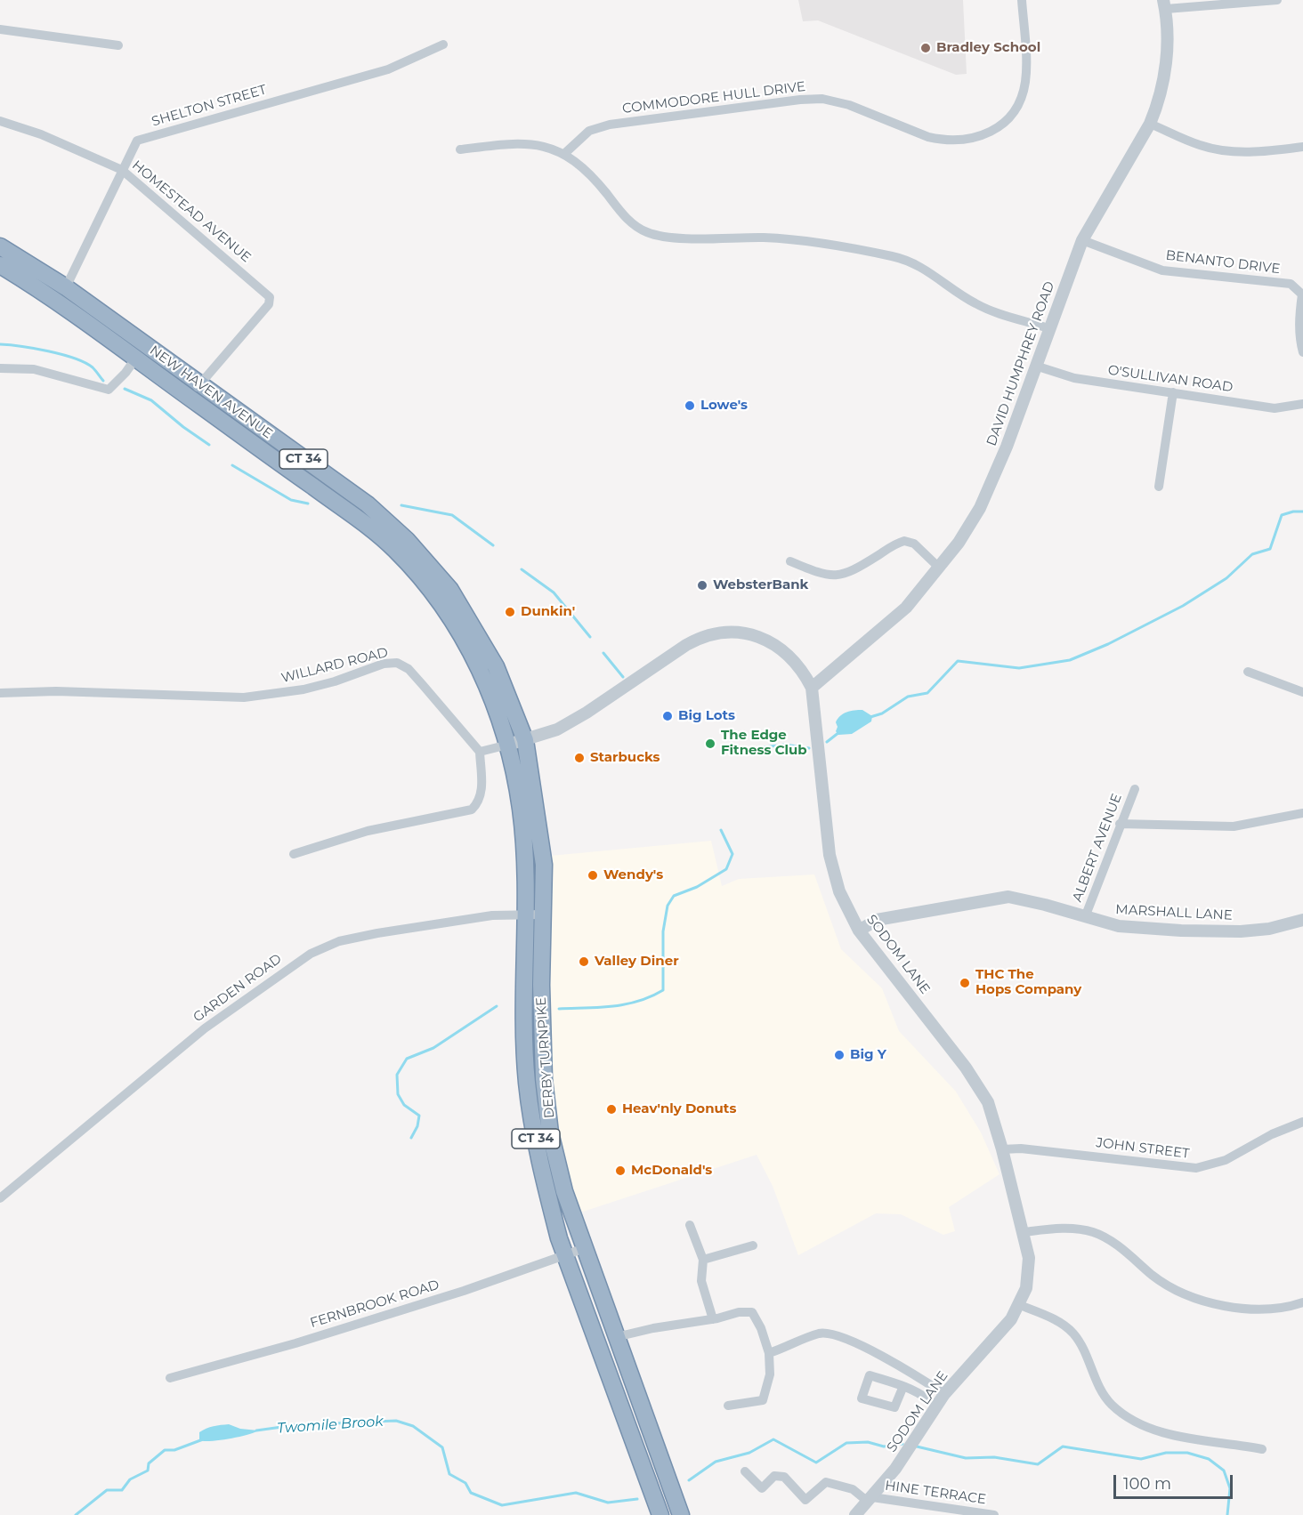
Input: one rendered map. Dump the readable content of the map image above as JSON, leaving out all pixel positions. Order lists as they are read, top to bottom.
{
  "streets": {
    "highway": ["NEW HAVEN AVENUE", "CT 34", "DERBY TURNPIKE"],
    "street": [
      "COMMODORE HULL DRIVE",
      "SHELTON STREET",
      "HOMESTEAD AVENUE",
      "BENANTO DRIVE",
      "DAVID HUMPHREY ROAD",
      "O'SULLIVAN ROAD",
      "WILLARD ROAD",
      "ALBERT AVENUE",
      "MARSHALL LANE",
      "SODOM LANE",
      "GARDEN ROAD",
      "JOHN STREET",
      "FERNBROOK ROAD",
      "HINE TERRACE"
    ]
  },
  "crossings": [
    ["SHELTON STREET", "HOMESTEAD AVENUE"],
    ["SHELTON STREET", "NEW HAVEN AVENUE"],
    ["HOMESTEAD AVENUE", "NEW HAVEN AVENUE"],
    ["BENANTO DRIVE", "DAVID HUMPHREY ROAD"],
    ["DAVID HUMPHREY ROAD", "O'SULLIVAN ROAD"],
    ["DAVID HUMPHREY ROAD", "SODOM LANE"],
    ["NEW HAVEN AVENUE", "SODOM LANE"],
    ["NEW HAVEN AVENUE", "DERBY TURNPIKE"],
    ["ALBERT AVENUE", "MARSHALL LANE"],
    ["MARSHALL LANE", "SODOM LANE"],
    ["SODOM LANE", "DERBY TURNPIKE"],
    ["SODOM LANE", "JOHN STREET"],
    ["SODOM LANE", "HINE TERRACE"],
    ["GARDEN ROAD", "DERBY TURNPIKE"],
    ["DERBY TURNPIKE", "FERNBROOK ROAD"]
  ],
  "water": ["Twomile Brook"],
  "places": [
    "Bradley School",
    "Lowe's",
    "WebsterBank",
    "Dunkin'",
    "Big Lots",
    "The Edge Fitness Club",
    "Starbucks",
    "Wendy's",
    "Valley Diner",
    "THC The Hops Company",
    "Big Y",
    "Heav'nly Donuts",
    "McDonald's"
  ],
  "scale_bar": "100 m"
}
